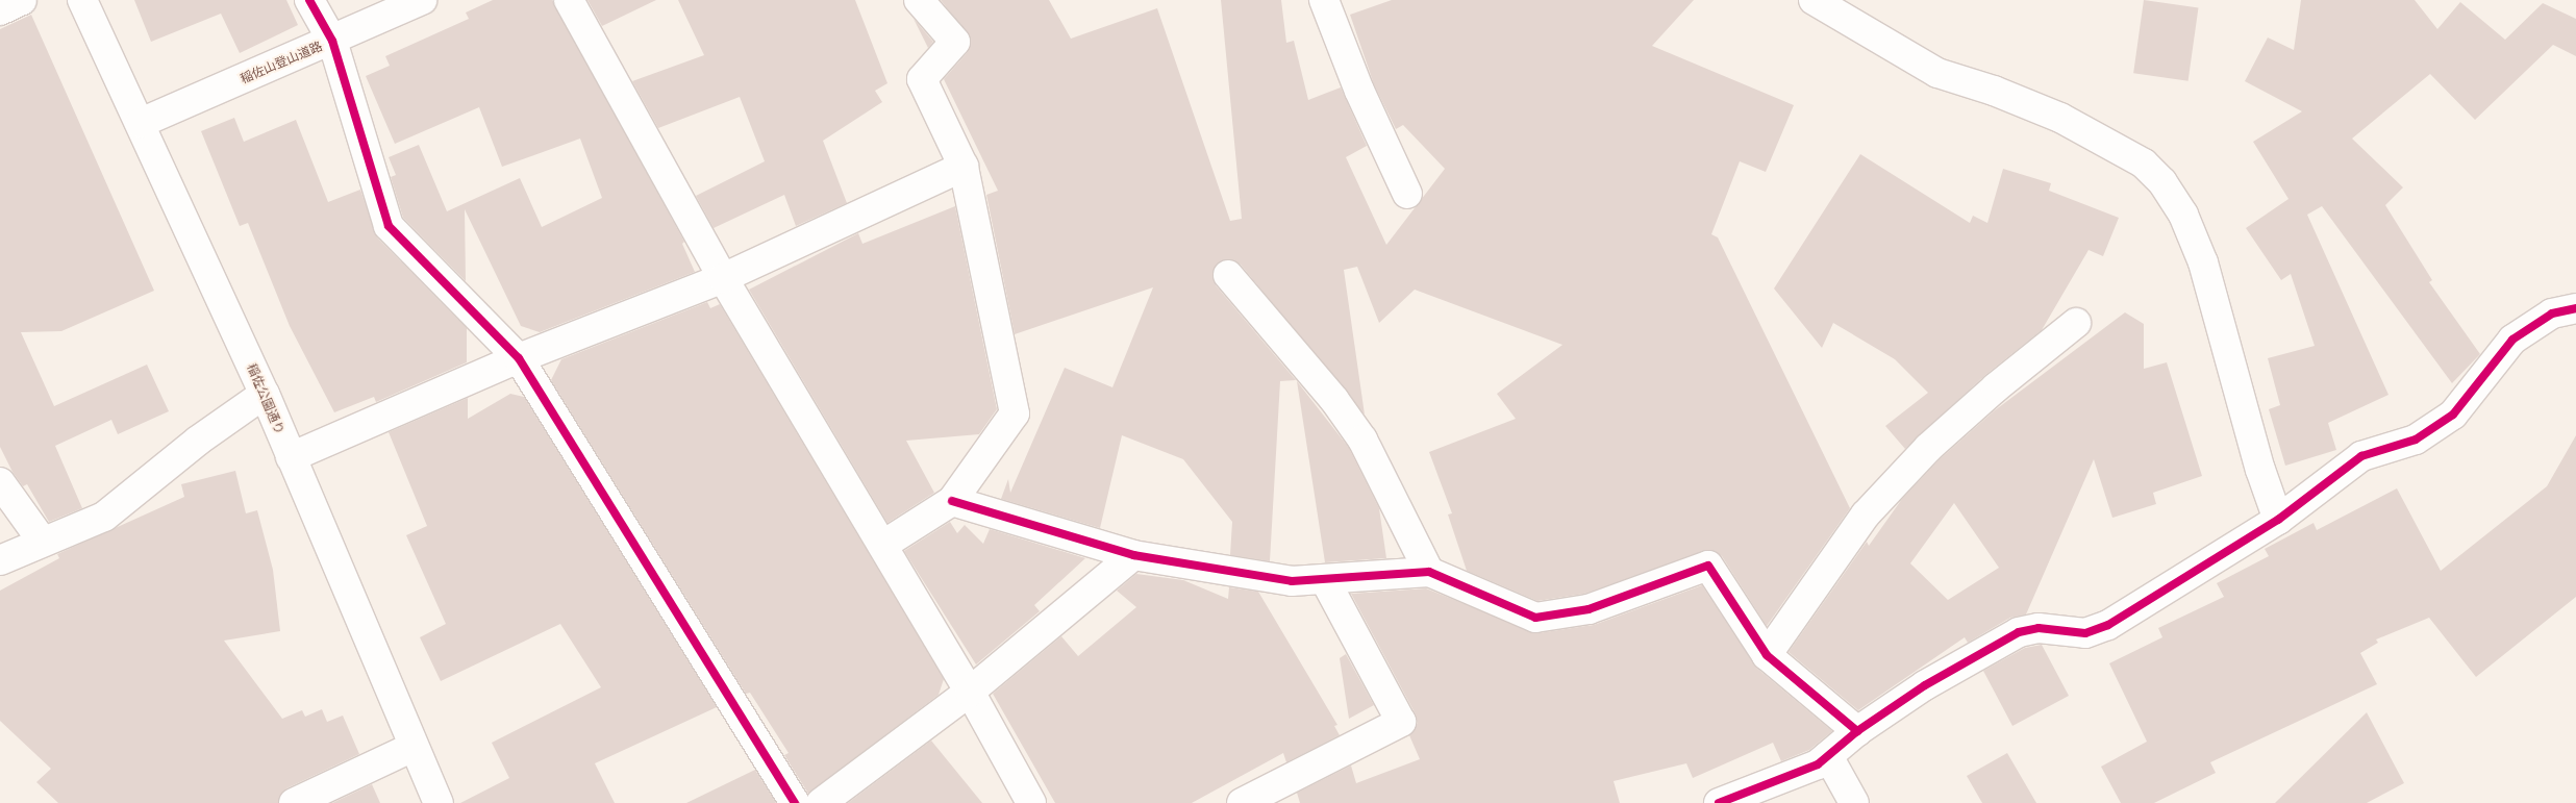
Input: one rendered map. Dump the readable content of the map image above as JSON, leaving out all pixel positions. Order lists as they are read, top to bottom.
{
  "streets": {
    "street": ["稲佐山登山道路", "稲佐公園通り"]
  },
  "crossings": [
    ["稲佐山登山道路", "稲佐公園通り"]
  ]
}
